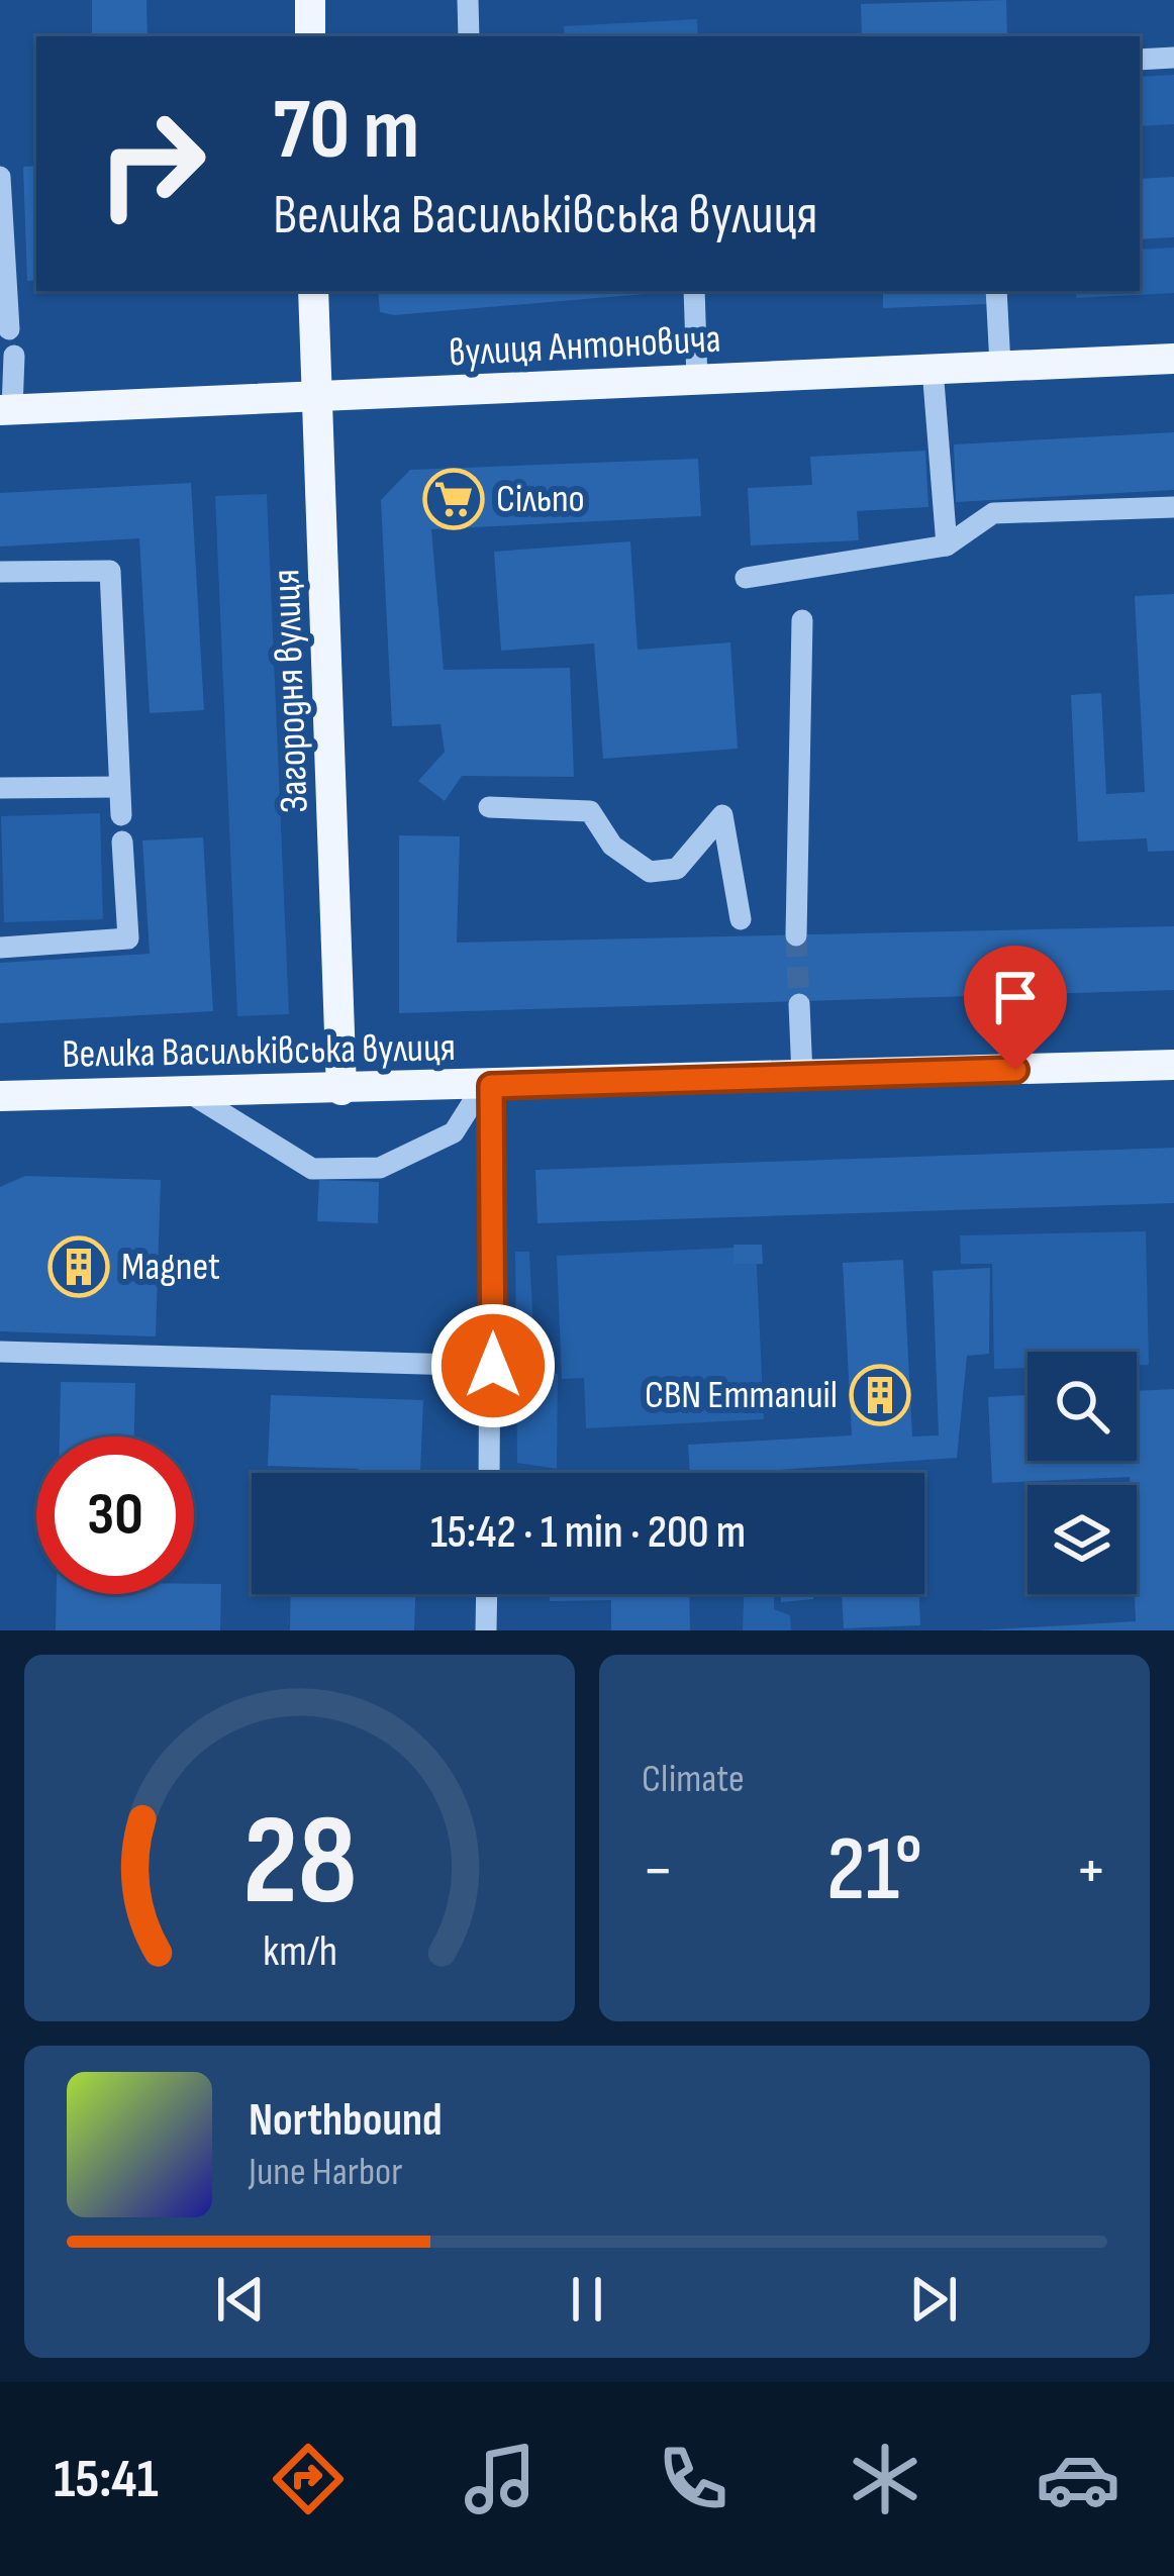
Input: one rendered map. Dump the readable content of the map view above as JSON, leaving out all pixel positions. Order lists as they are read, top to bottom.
{
  "streets": {
    "main road": ["вулиця Антоновича", "Загородня вулиця", "Велика Васильківська вулиця"]
  },
  "crossings": [
    ["вулиця Антоновича", "Загородня вулиця"],
    ["Загородня вулиця", "Велика Васильківська вулиця"]
  ],
  "places": {
    "supermarket": ["Сільпо"],
    "building": ["Magnet", "CBN Emmanuil"]
  },
  "page": {
    "turn": ["70 m", "Велика Васильківська вулиця"],
    "limit": "30",
    "trip": "15:42 · 1 min · 200 m",
    "tile": "Climate",
    "heat": ["−", "21°", "+"],
    "song": ["Northbound", "June Harbor"],
    "tabs": "15:41",
    "gauge": ["28", "km/h"]
  }
}
